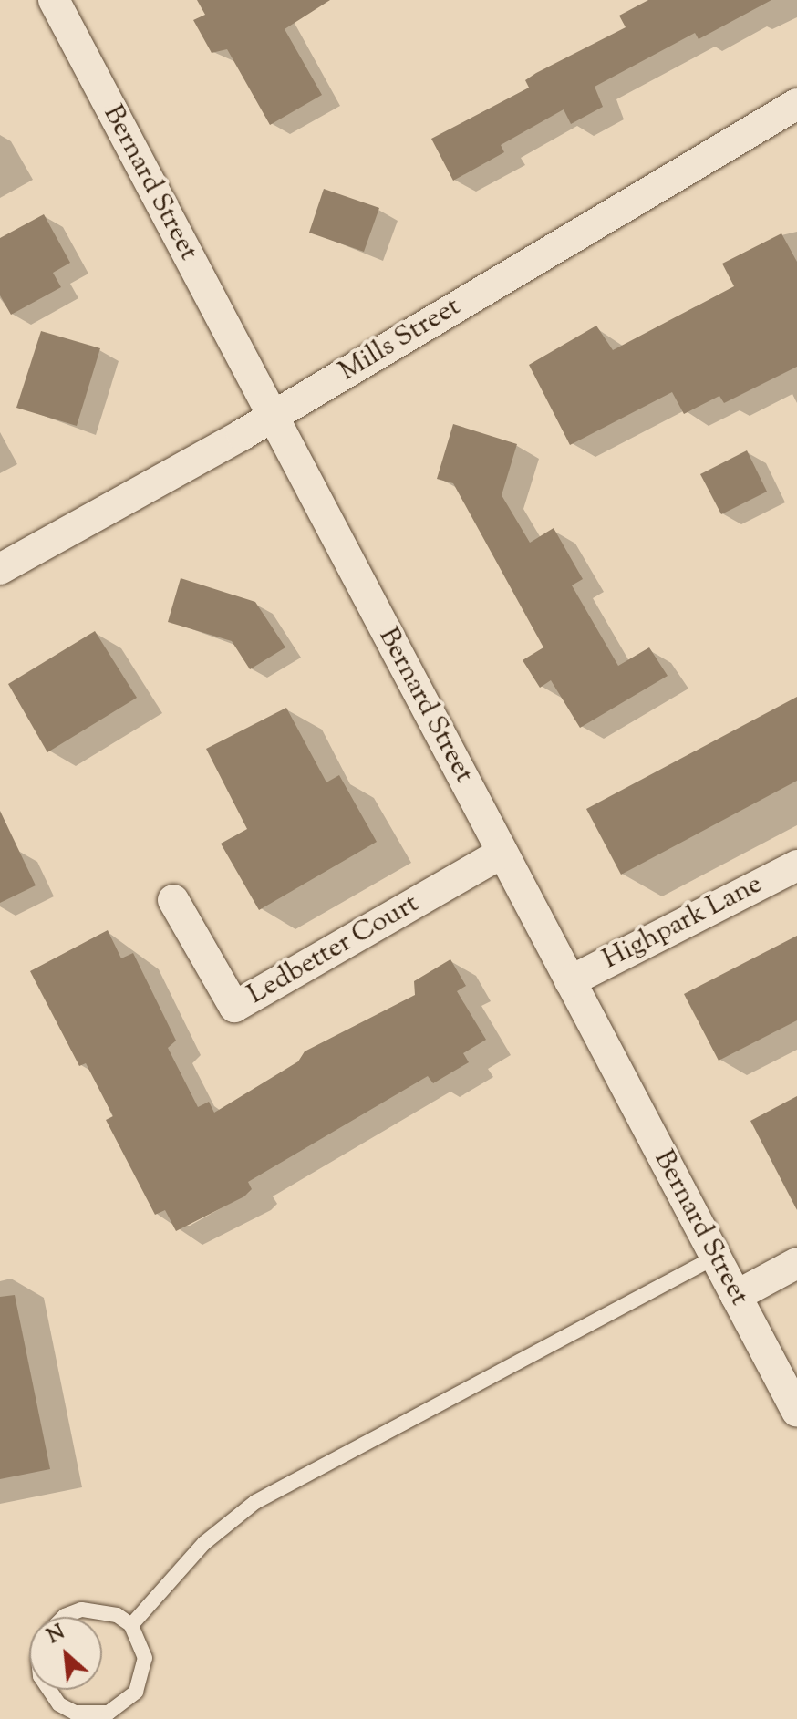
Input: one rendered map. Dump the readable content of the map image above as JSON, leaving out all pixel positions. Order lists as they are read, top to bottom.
{
  "streets": {
    "street": [
      "Bernard Street",
      "Mills Street",
      "Highpark Lane",
      "Ledbetter Court"
    ]
  },
  "crossings": [
    ["Bernard Street", "Mills Street"],
    ["Bernard Street", "Highpark Lane"],
    ["Bernard Street", "Ledbetter Court"]
  ],
  "north": "top left"
}
